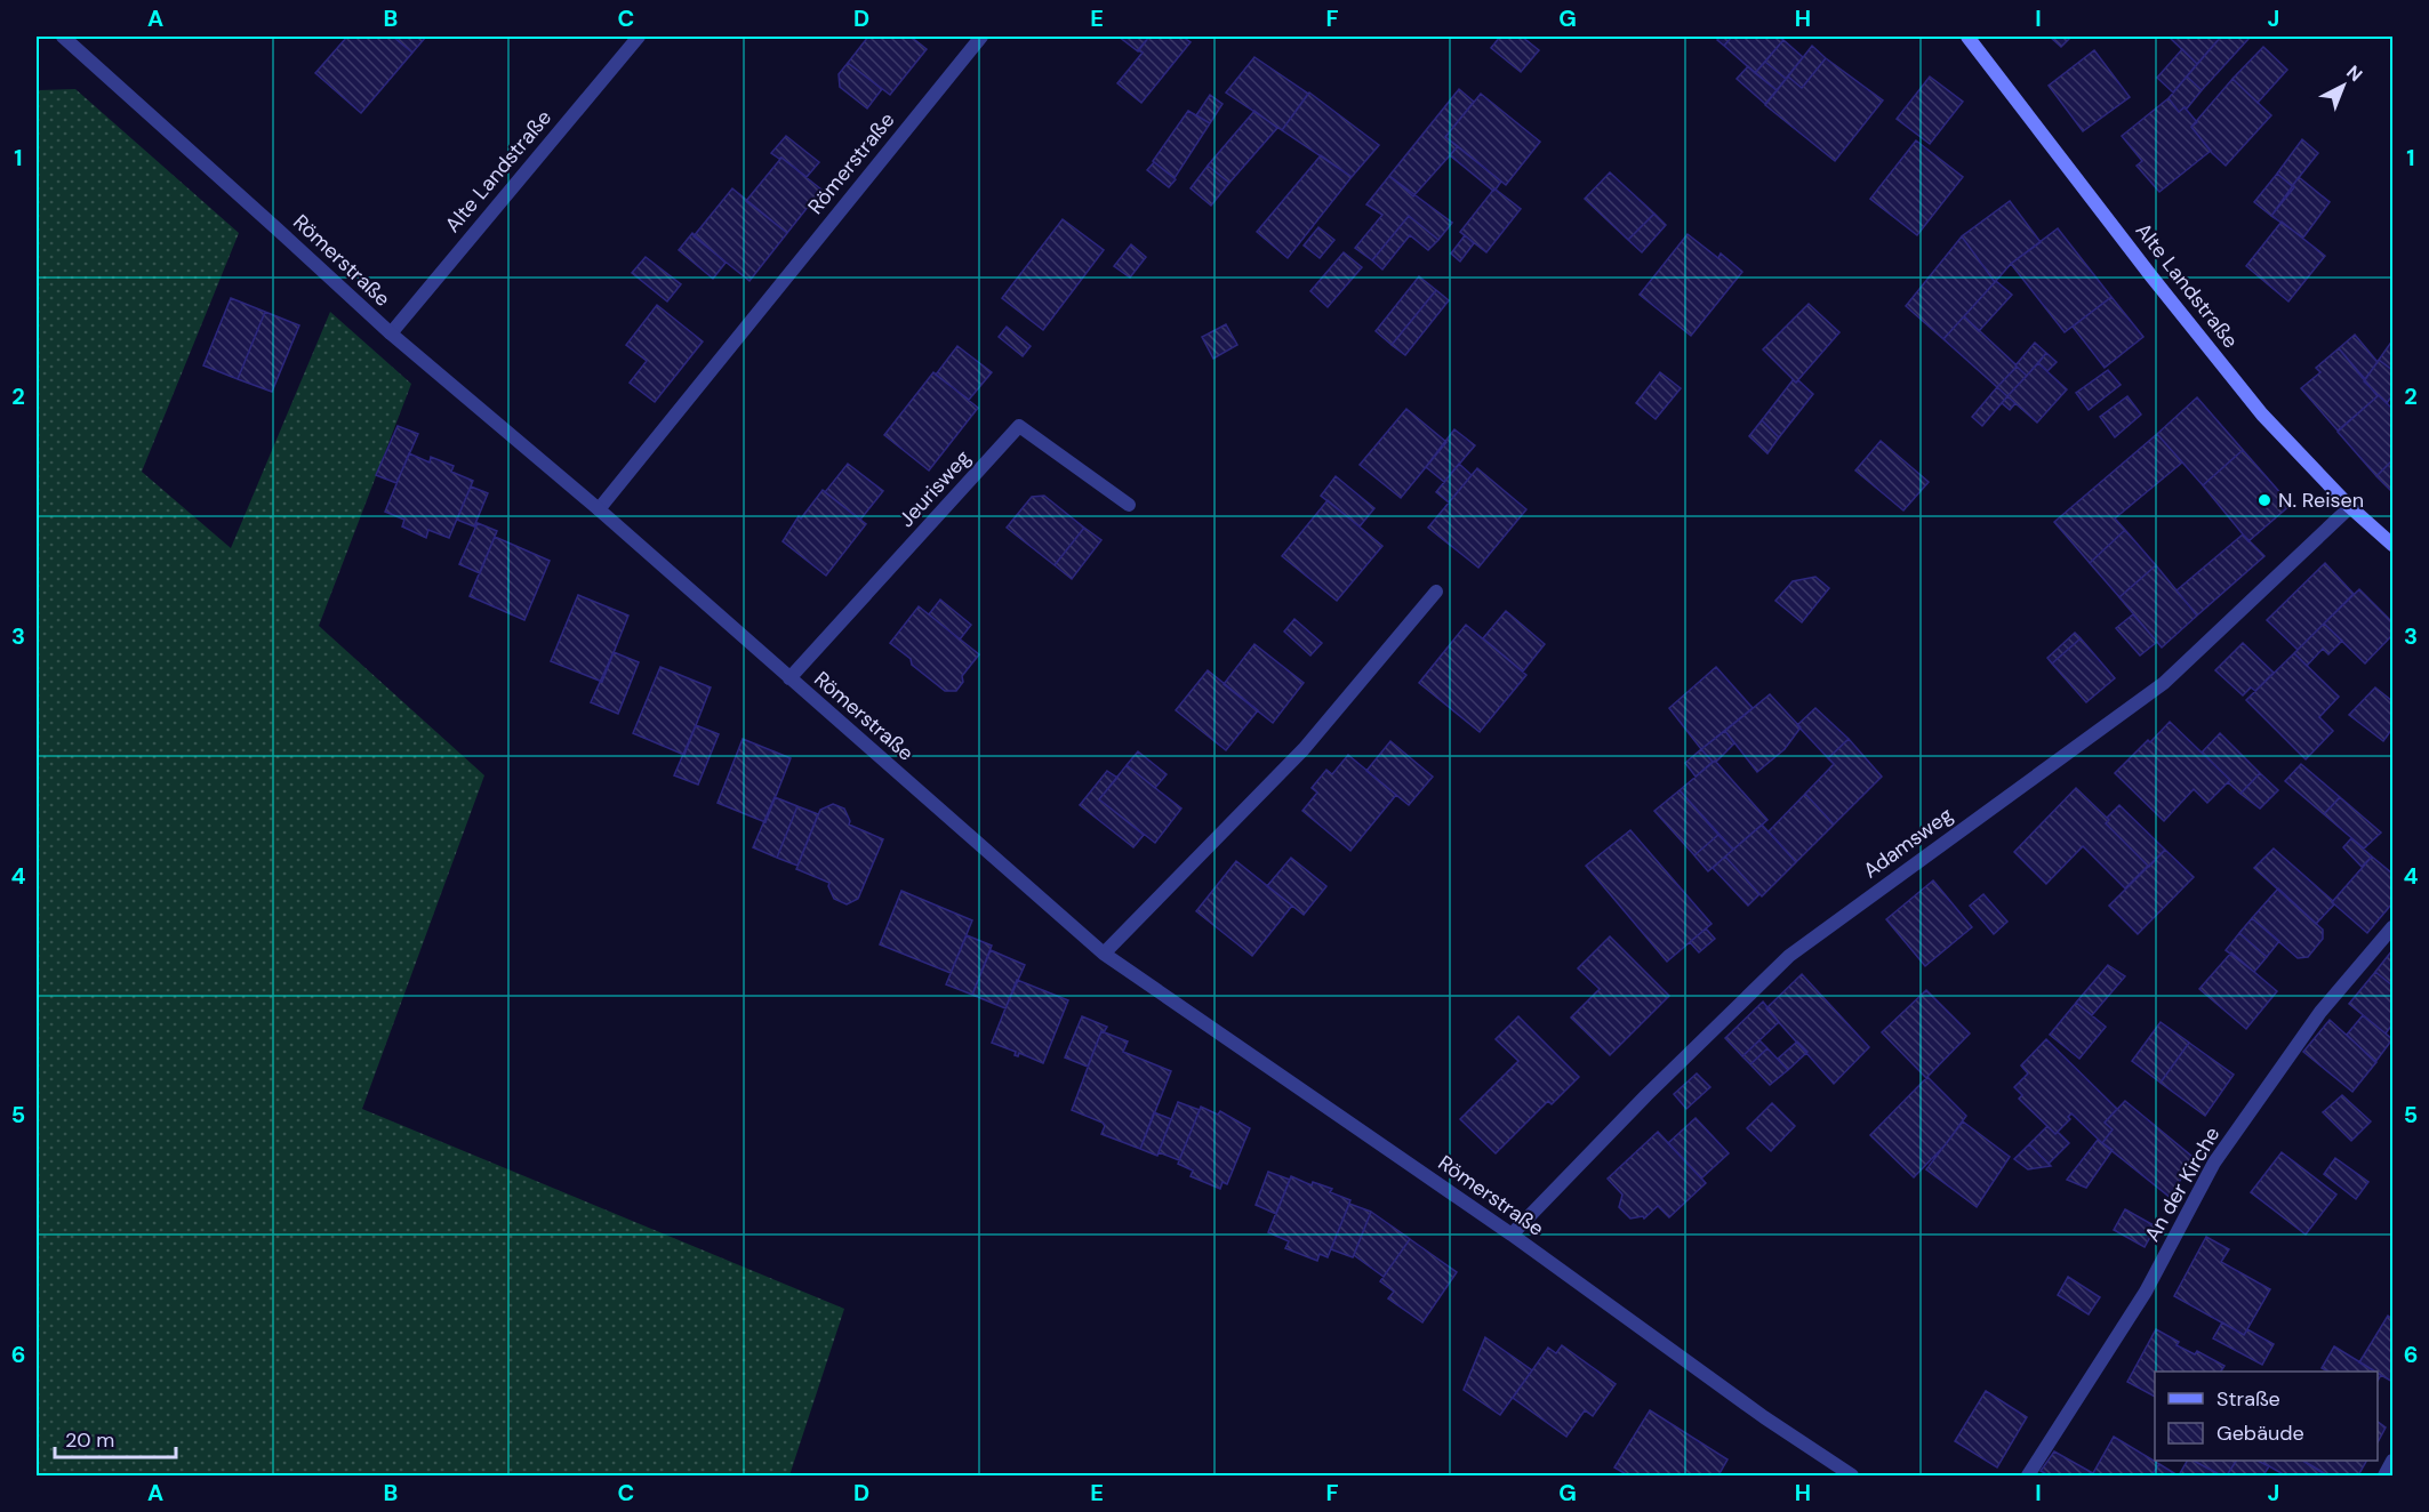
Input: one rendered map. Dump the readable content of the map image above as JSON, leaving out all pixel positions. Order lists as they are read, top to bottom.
{
  "streets": {
    "main road": ["Alte Landstraße"],
    "street": [
      "Römerstraße",
      "Jeurisweg",
      "Adamsweg",
      "An der Kirche"
    ]
  },
  "crossings": [
    ["Römerstraße", "Alte Landstraße"],
    ["Römerstraße", "Jeurisweg"],
    ["Römerstraße", "Adamsweg"],
    ["Alte Landstraße", "Adamsweg"]
  ],
  "places": ["N. Reisen"],
  "legend": ["Straße", "Gebäude"],
  "scale_bar": "20 m",
  "north": "top right",
  "grid": {
    "columns": [
      "A",
      "B",
      "C",
      "D",
      "E",
      "F",
      "G",
      "H",
      "I",
      "J"
    ],
    "rows": [
      "1",
      "2",
      "3",
      "4",
      "5",
      "6"
    ]
  }
}
